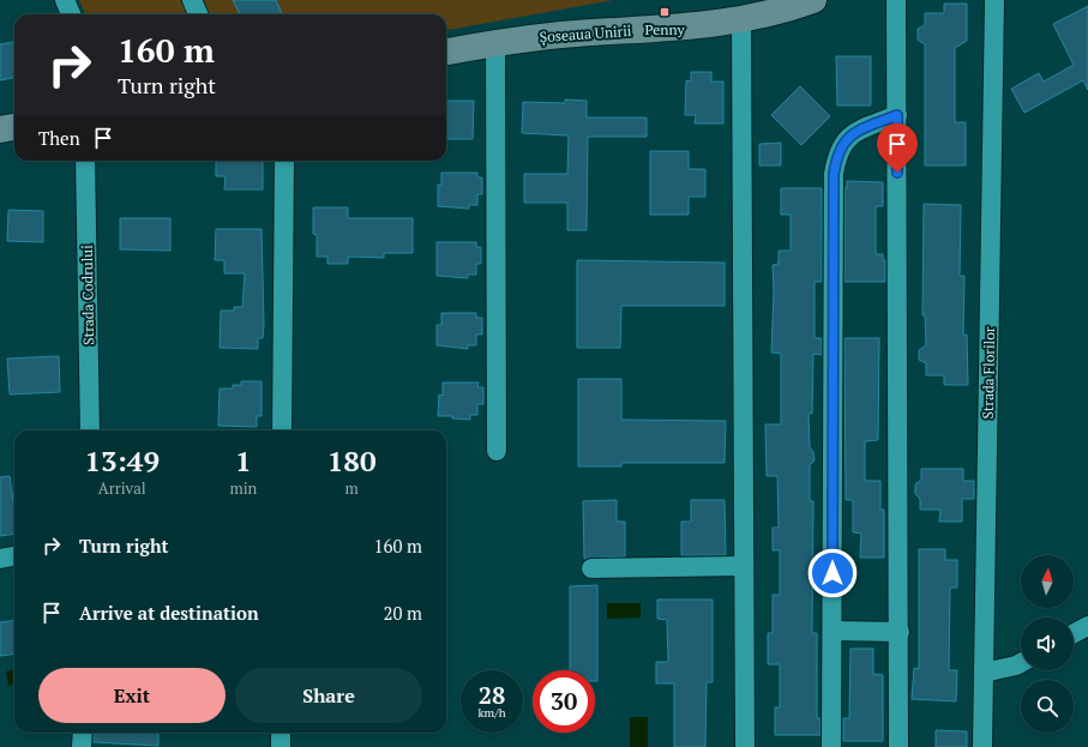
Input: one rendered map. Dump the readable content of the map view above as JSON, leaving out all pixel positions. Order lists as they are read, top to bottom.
{
  "streets": {
    "main road": ["Șoseaua Unirii"],
    "street": ["Strada Codrului", "Strada Florilor"]
  },
  "places": {
    "transit": ["Penny"]
  },
  "north": "top",
  "page": {
    "turn": ["160 m", "Turn right"],
    "then": "Then",
    "eta": [
      "13:49",
      "Arrival",
      "1",
      "min",
      "180",
      "m"
    ],
    "list": [
      {
        "name": "Turn right",
        "value": "160 m"
      },
      {
        "name": "Arrive at destination",
        "value": "20 m"
      }
    ],
    "buttons": ["Exit", "Share"],
    "speed": "28 km/h",
    "limit": "30"
  }
}
